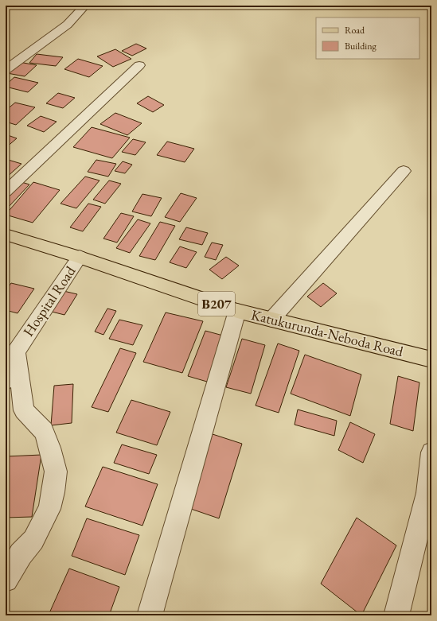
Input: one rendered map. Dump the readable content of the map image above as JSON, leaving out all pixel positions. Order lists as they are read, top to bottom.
{
  "streets": {
    "main road": ["B207", "Katukurunda-Neboda Road"],
    "street": ["Hospital Road"]
  },
  "crossings": [
    ["Hospital Road", "Katukurunda-Neboda Road"]
  ],
  "legend": ["Road", "Building"]
}
